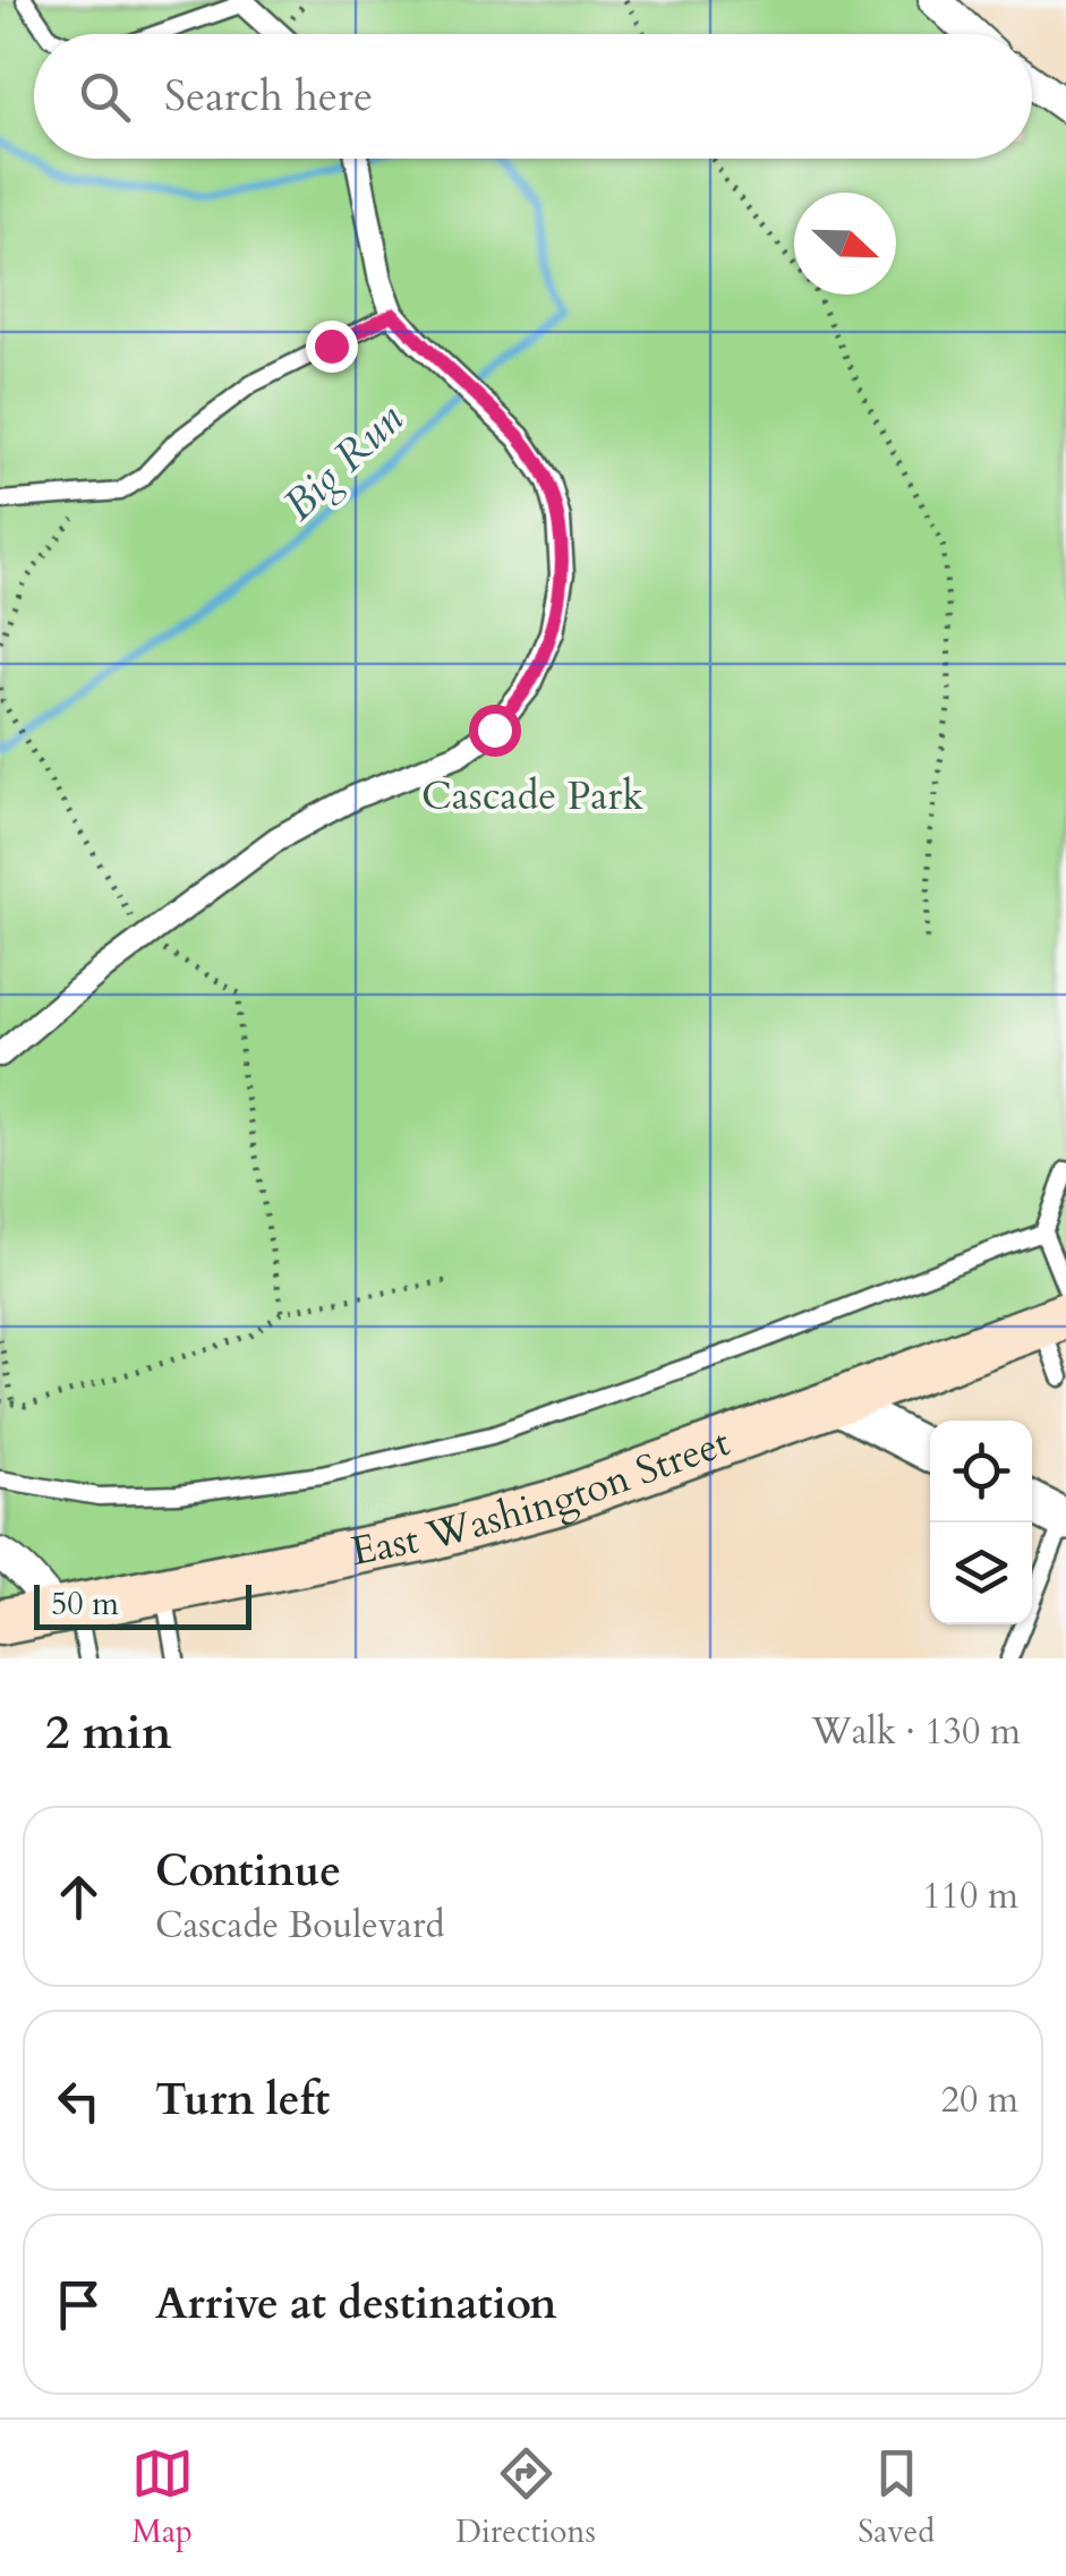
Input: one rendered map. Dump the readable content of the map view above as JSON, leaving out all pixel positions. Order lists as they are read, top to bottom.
{
  "streets": {
    "main road": ["East Washington Street"]
  },
  "water": ["Big Run"],
  "parks": ["Cascade Park"],
  "scale_bar": "50 m",
  "north": "right",
  "page": {
    "search": "Search here",
    "scale": "50 m",
    "heading": ["2 min", "Walk · 130 m"],
    "list": [
      ["Continue", "Cascade Boulevard", "110 m"],
      ["Turn left", "20 m"],
      "Arrive at destination"
    ],
    "nav": ["Map", "Directions", "Saved"]
  }
}
